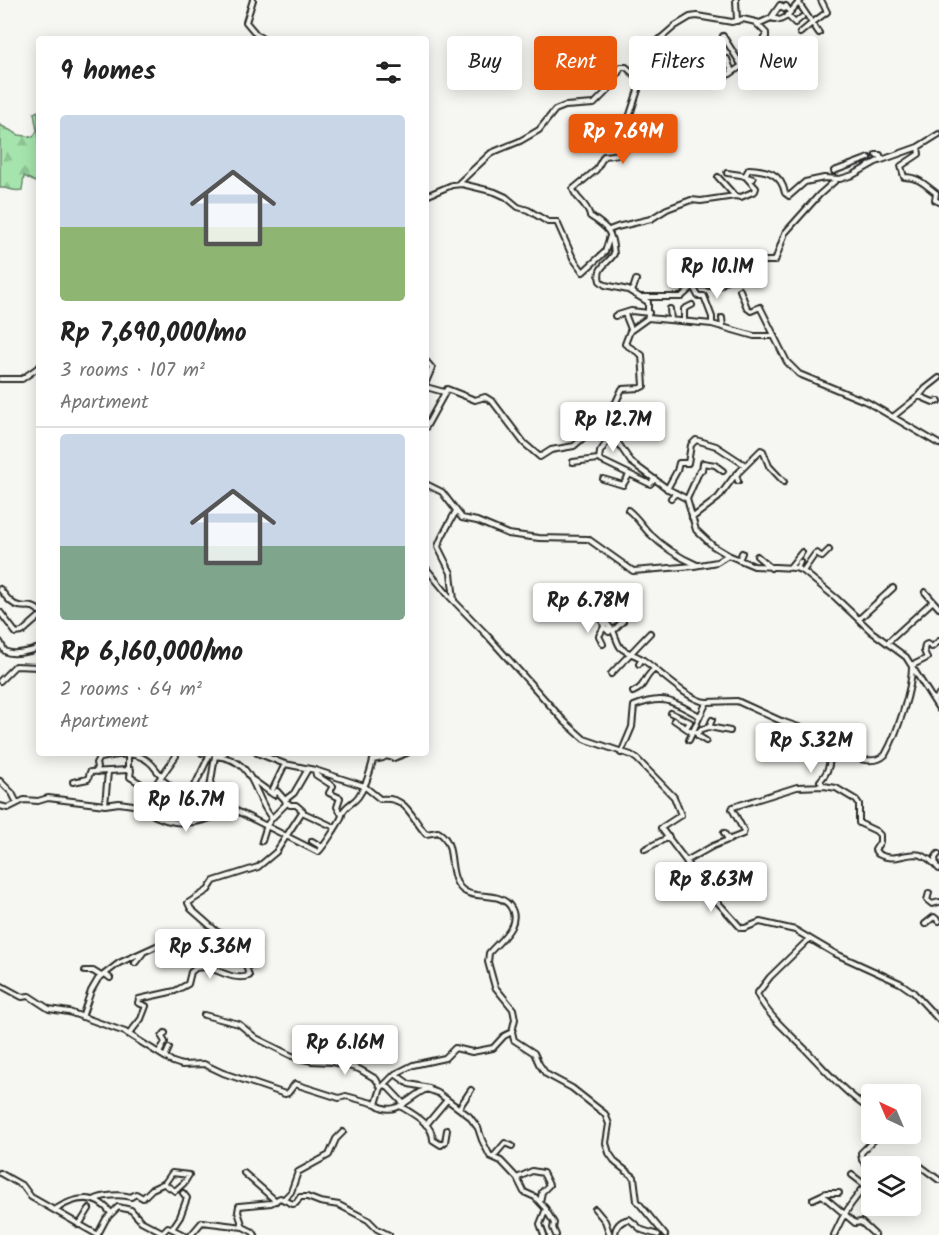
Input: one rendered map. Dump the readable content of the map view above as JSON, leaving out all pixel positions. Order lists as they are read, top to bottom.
{
  "north": "top left",
  "page": {
    "chip": [
      "Buy",
      "Rent",
      "Filters",
      "New"
    ],
    "heading": "9 homes",
    "list": [
      {
        "name": "Rp 7,690,000/mo",
        "note": "3 rooms · 107 m² · Apartment"
      },
      {
        "name": "Rp 6,160,000/mo",
        "note": "2 rooms · 64 m² · Apartment"
      }
    ],
    "price": [
      "Rp 7.69M",
      "Rp 10.1M",
      "Rp 12.7M",
      "Rp 6.78M",
      "Rp 5.32M",
      "Rp 16.7M",
      "Rp 8.63M",
      "Rp 5.36M",
      "Rp 6.16M"
    ]
  }
}
